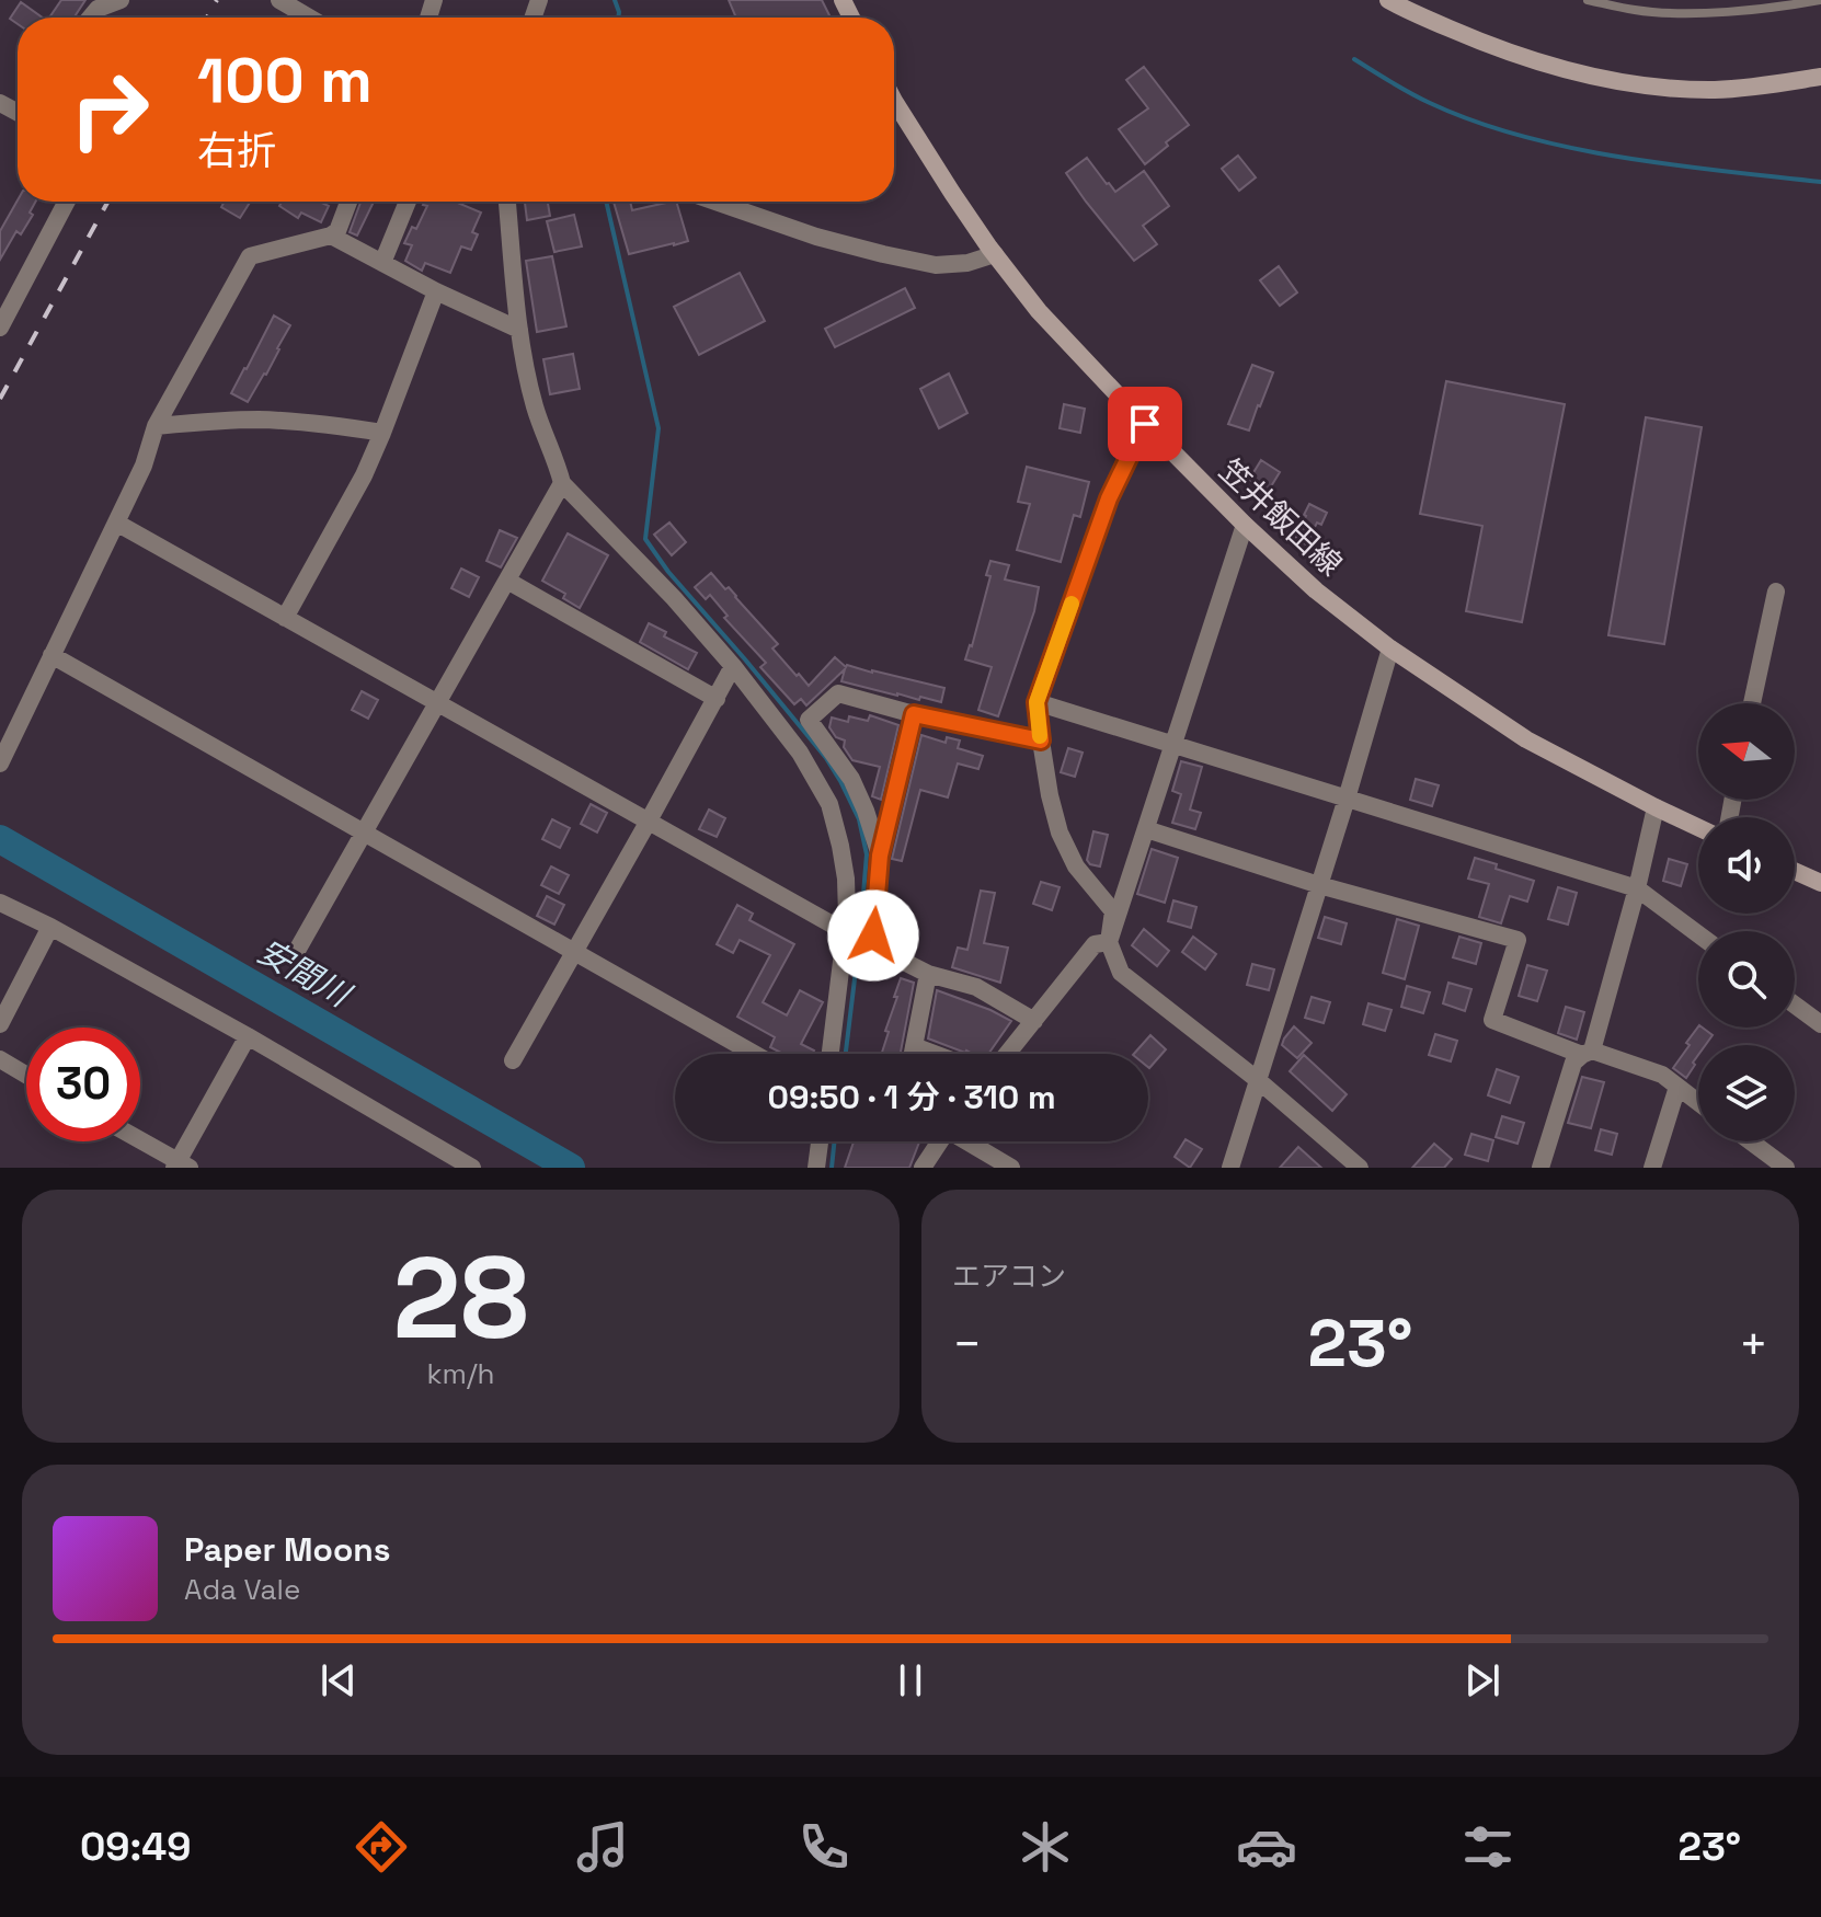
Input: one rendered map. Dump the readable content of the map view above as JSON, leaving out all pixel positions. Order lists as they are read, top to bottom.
{
  "streets": {
    "main road": ["笠井飯田線"]
  },
  "water": ["安間川"],
  "north": "left",
  "page": {
    "turn": ["100 m", "右折"],
    "limit": "30",
    "trip": "09:50 · 1 分 · 310 m",
    "tile": [
      ["28", "km/h"],
      "エアコン"
    ],
    "heat": ["−", "23°", "+"],
    "song": ["Paper Moons", "Ada Vale"],
    "tabs": ["09:49", "23°"]
  }
}
